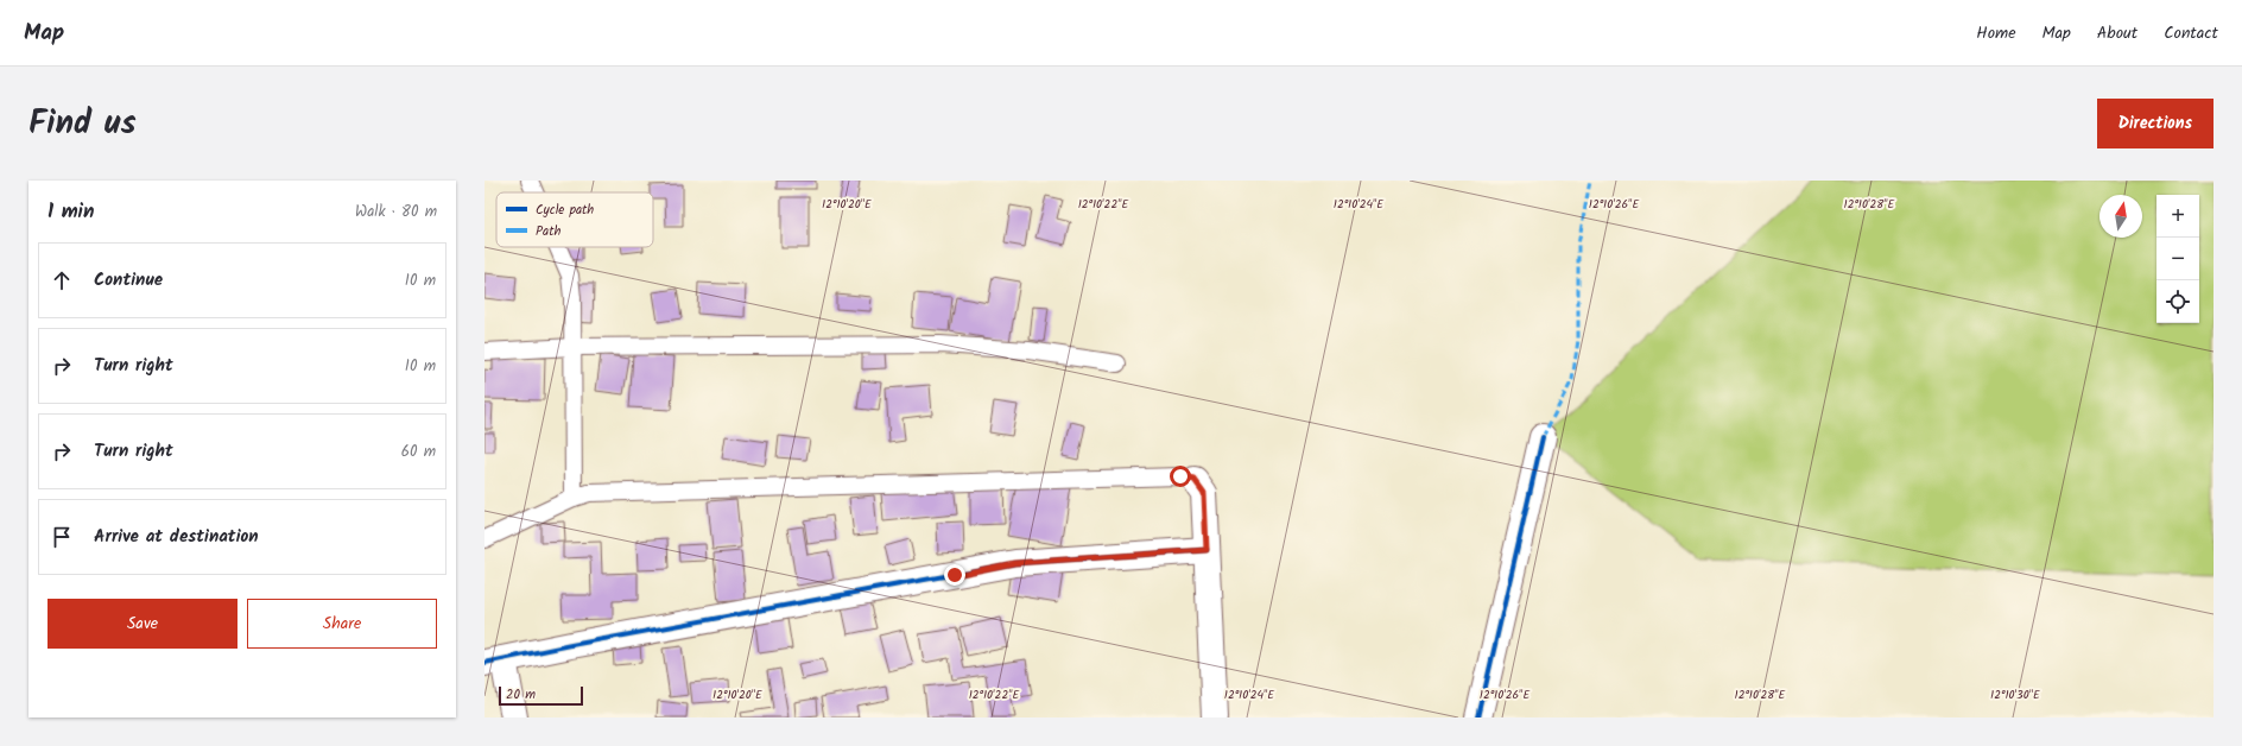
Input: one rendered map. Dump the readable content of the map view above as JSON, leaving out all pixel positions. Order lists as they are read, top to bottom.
{
  "legend": ["Cycle path", "Path"],
  "scale_bar": "20 m",
  "north": "top",
  "page": {
    "header": "Map",
    "nav": [
      "Home",
      "Map",
      "About",
      "Contact"
    ],
    "title": "Find us",
    "buttons": [
      "Directions",
      ["Save", "Share"]
    ],
    "heading": ["1 min", "Walk · 80 m"],
    "map_buttons": ["+", "−"],
    "list": [
      ["Continue", "10 m"],
      ["Turn right", "10 m"],
      ["Turn right", "60 m"],
      "Arrive at destination"
    ],
    "scale": "20 m"
  },
  "coordinates": [
    "12°10'20\"E",
    "12°10'22\"E",
    "12°10'24\"E",
    "12°10'26\"E",
    "12°10'28\"E",
    "12°10'30\"E"
  ]
}
